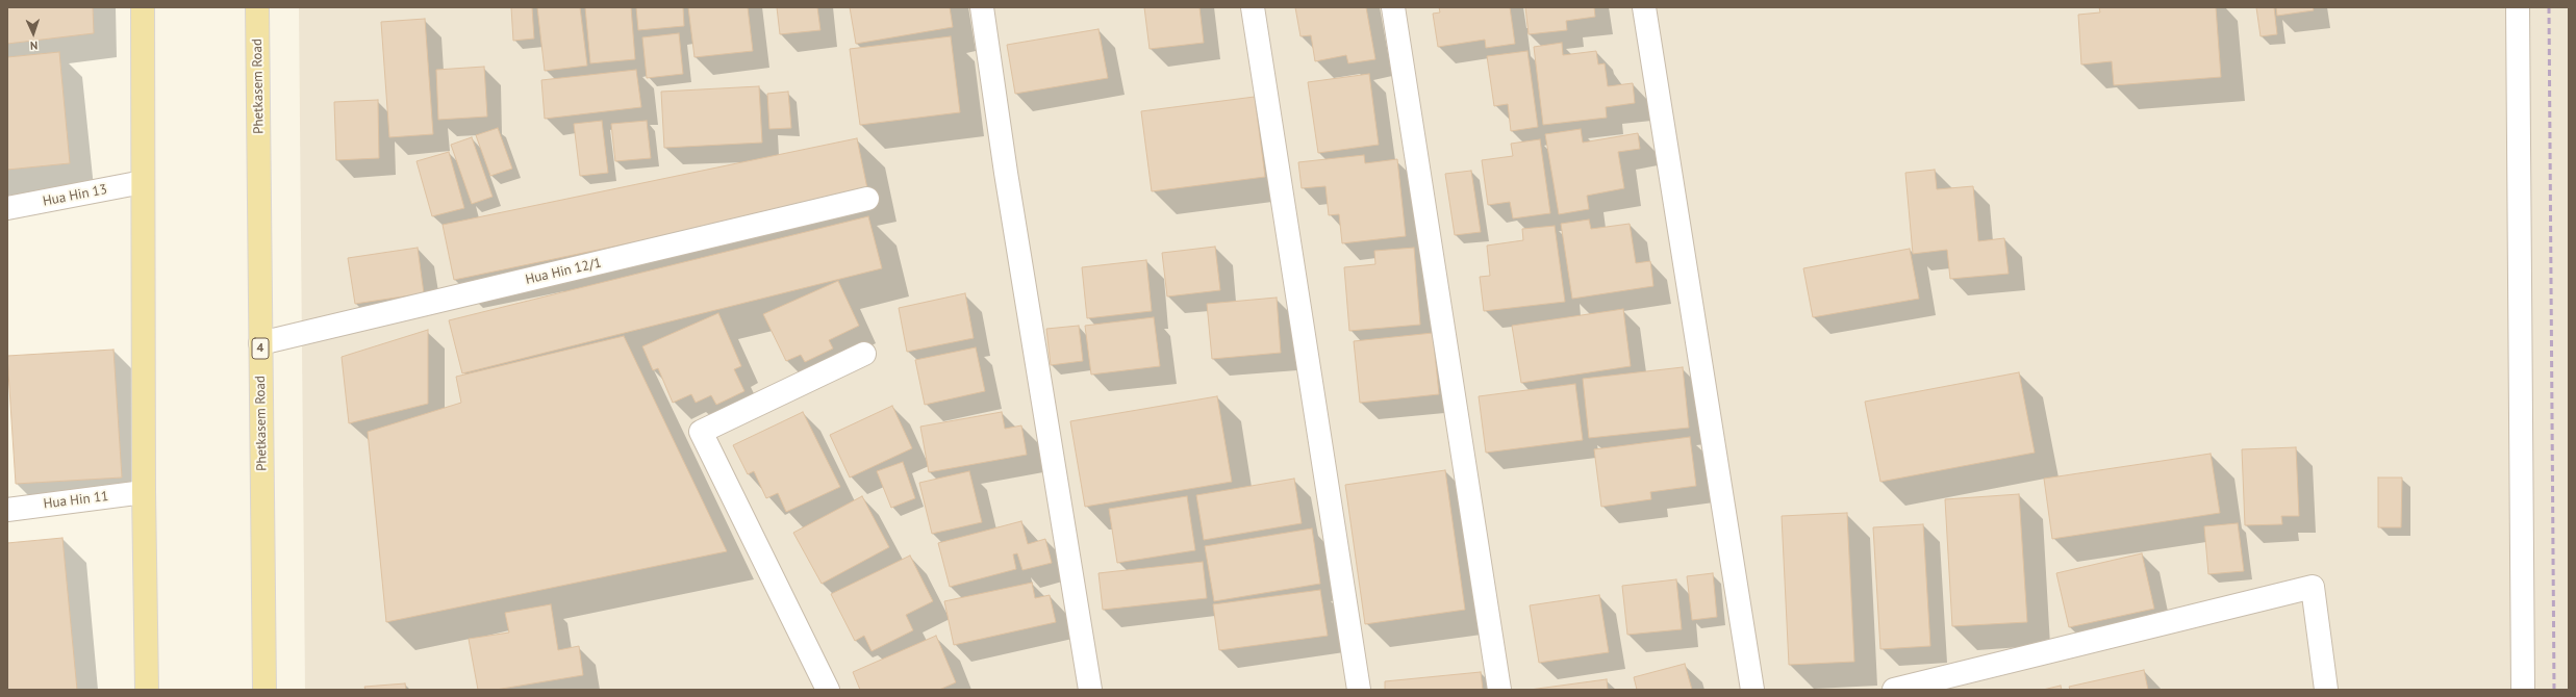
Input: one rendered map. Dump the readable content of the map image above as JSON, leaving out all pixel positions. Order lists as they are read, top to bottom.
{
  "streets": {
    "main road": ["Phetkasem Road", "4"],
    "street": ["Hua Hin 13", "Hua Hin 12/1", "Hua Hin 11"]
  },
  "crossings": [
    ["Phetkasem Road", "Hua Hin 12/1"]
  ],
  "north": "bottom"
}
